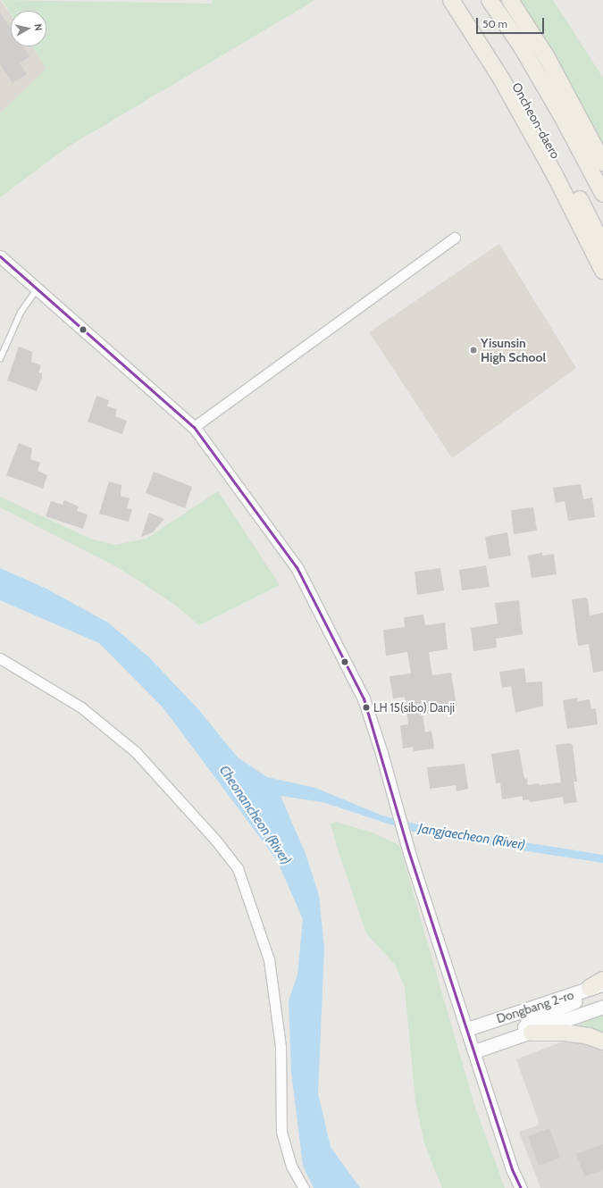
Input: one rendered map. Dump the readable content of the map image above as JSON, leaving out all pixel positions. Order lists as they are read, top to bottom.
{
  "streets": {
    "highway": ["Oncheon-daero"],
    "main road": ["Dongbang 2-ro"]
  },
  "water": ["Cheonancheon (River)", "Jangjaecheon (River)"],
  "places": ["Yisunsin High School", "LH 15(sibo) Danji"],
  "scale_bar": "50 m",
  "north": "right"
}
